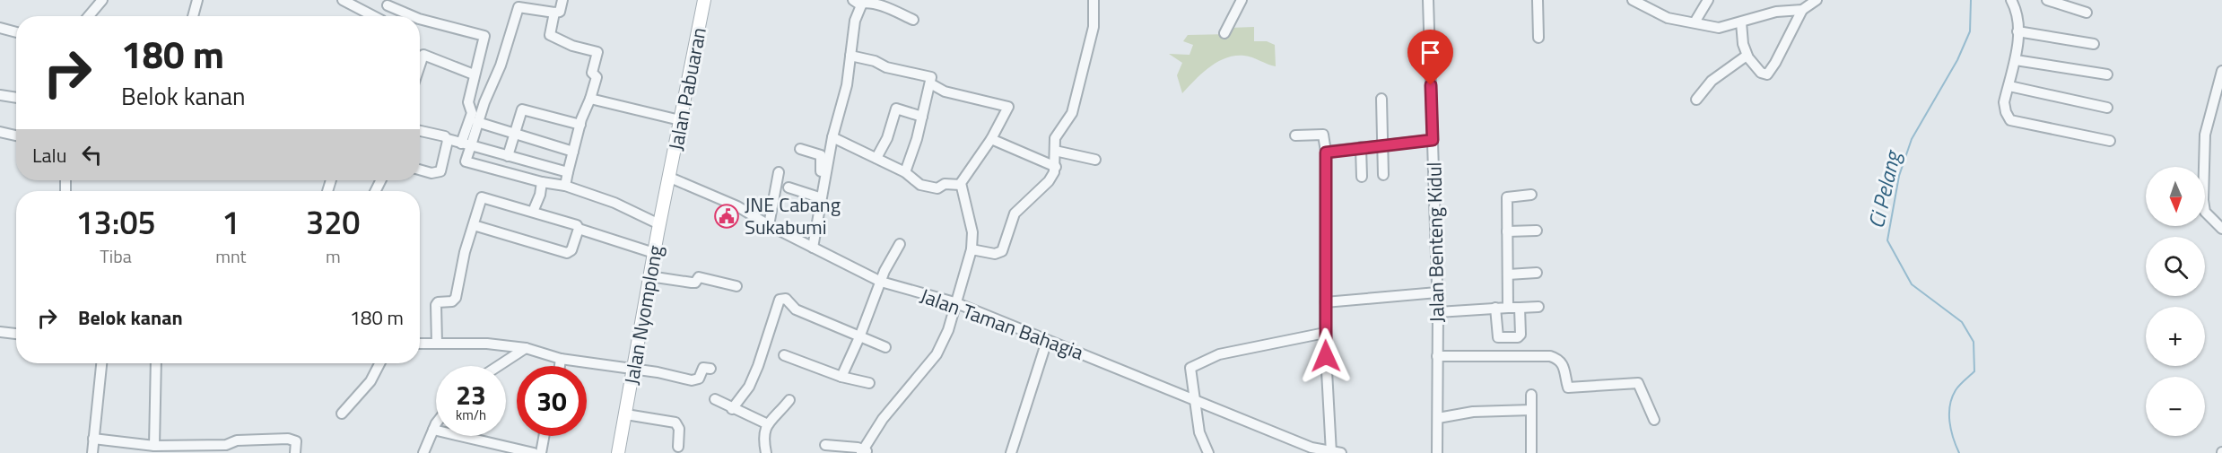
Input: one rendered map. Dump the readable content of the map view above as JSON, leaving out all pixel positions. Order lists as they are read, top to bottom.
{
  "streets": {
    "street": [
      "Jalan Pabuaran",
      "Jalan Benteng Kidul",
      "Jalan Nyomplong",
      "Jalan Taman Bahagia"
    ]
  },
  "crossings": [
    ["Jalan Pabuaran", "Jalan Nyomplong"],
    ["Jalan Pabuaran", "Jalan Taman Bahagia"],
    ["Jalan Nyomplong", "Jalan Taman Bahagia"]
  ],
  "water": ["Ci Pelang"],
  "places": {
    "public building": ["JNE Cabang Sukabumi"]
  },
  "north": "bottom",
  "page": {
    "turn": ["180 m", "Belok kanan"],
    "then": "Lalu",
    "map_buttons": ["+", "−"],
    "eta": [
      "13:05",
      "Tiba",
      "1",
      "mnt",
      "320",
      "m"
    ],
    "list": [
      {
        "name": "Belok kanan",
        "value": "180 m"
      }
    ],
    "speed": "23 km/h",
    "limit": "30"
  }
}
